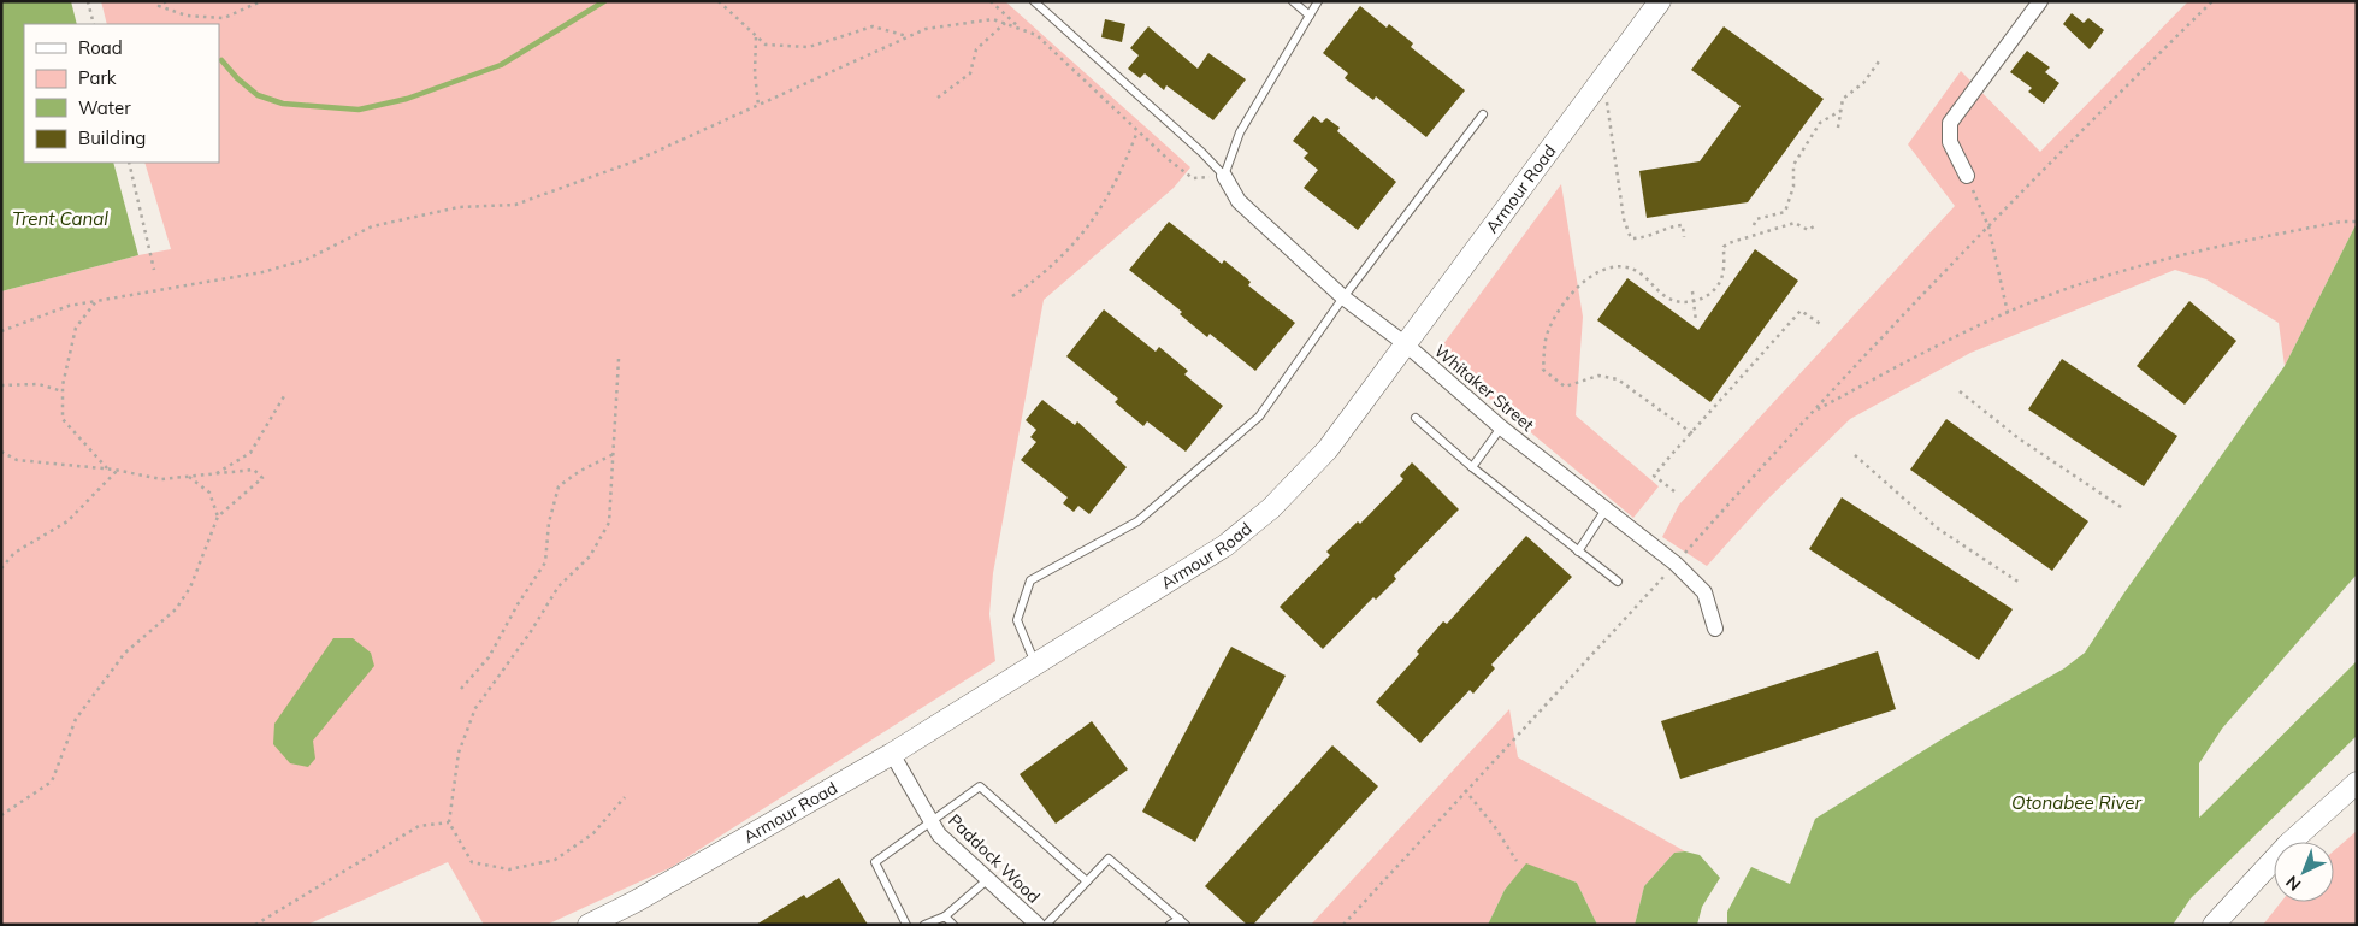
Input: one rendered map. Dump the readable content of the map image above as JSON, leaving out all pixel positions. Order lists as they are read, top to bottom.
{
  "streets": {
    "main road": ["Armour Road"],
    "street": ["Whitaker Street", "Paddock Wood"]
  },
  "crossings": [
    ["Armour Road", "Whitaker Street"],
    ["Armour Road", "Paddock Wood"]
  ],
  "water": ["Trent Canal", "Otonabee River"],
  "legend": [
    "Road",
    "Park",
    "Water",
    "Building"
  ],
  "north": "bottom left"
}
